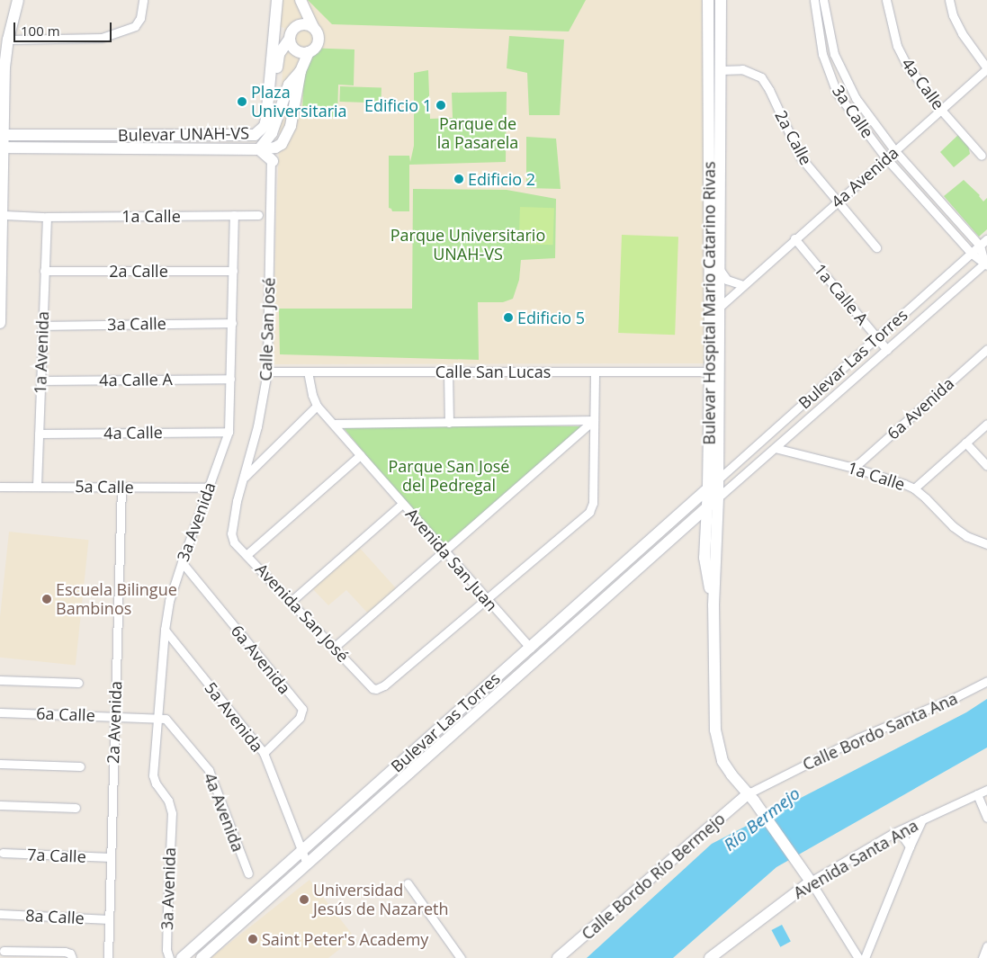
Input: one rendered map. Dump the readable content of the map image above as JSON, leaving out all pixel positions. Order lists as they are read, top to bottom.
{
  "streets": {
    "main road": [
      "Bulevar UNAH-VS",
      "Bulevar Hospital Mario Catarino Rivas",
      "Bulevar Las Torres",
      "Avenida Santa Ana",
      "Calle Bordo Río Bermejo"
    ],
    "street": [
      "4a Calle",
      "3a Calle",
      "2a Calle",
      "4a Avenida",
      "1a Calle",
      "1a Calle A",
      "Calle San José",
      "1a Avenida",
      "Calle San Lucas",
      "4a Calle A",
      "6a Avenida",
      "5a Calle",
      "3a Avenida",
      "Avenida San Juan",
      "Avenida San José",
      "6a Calle",
      "5a Avenida",
      "2a Avenida",
      "Calle Bordo Santa Ana",
      "7a Calle",
      "8a Calle"
    ]
  },
  "crossings": [
    ["4a Calle", "4a Avenida"],
    ["4a Calle", "1a Avenida"],
    ["4a Calle", "3a Avenida"],
    ["3a Calle", "4a Avenida"],
    ["3a Calle", "1a Avenida"],
    ["3a Calle", "Bulevar Las Torres"],
    ["3a Calle", "3a Avenida"],
    ["2a Calle", "4a Avenida"],
    ["2a Calle", "Bulevar Hospital Mario Catarino Rivas"],
    ["2a Calle", "1a Avenida"],
    ["2a Calle", "3a Avenida"],
    ["4a Avenida", "1a Calle A"],
    ["4a Avenida", "Bulevar Hospital Mario Catarino Rivas"],
    ["4a Avenida", "3a Avenida"],
    ["4a Avenida", "6a Calle"],
    ["1a Calle", "Calle San José"],
    ["1a Calle", "1a Avenida"],
    ["1a Calle", "Bulevar Las Torres"],
    ["1a Calle", "6a Avenida"],
    ["1a Calle", "3a Avenida"],
    ["1a Calle A", "Bulevar Las Torres"],
    ["Bulevar Hospital Mario Catarino Rivas", "Bulevar Las Torres"],
    ["Bulevar Hospital Mario Catarino Rivas", "Calle San Lucas"],
    ["Bulevar Hospital Mario Catarino Rivas", "Calle Bordo Santa Ana"],
    ["Bulevar Hospital Mario Catarino Rivas", "Avenida Santa Ana"],
    ["Bulevar Hospital Mario Catarino Rivas", "Calle Bordo Río Bermejo"],
    ["Calle San José", "Calle San Lucas"],
    ["Calle San José", "Avenida San José"],
    ["1a Avenida", "4a Calle A"],
    ["1a Avenida", "5a Calle"],
    ["Bulevar Las Torres", "Avenida San Juan"],
    ["Bulevar Las Torres", "5a Avenida"],
    ["Calle San Lucas", "Avenida San Juan"],
    ["4a Calle A", "3a Avenida"],
    ["6a Avenida", "3a Avenida"],
    ["6a Avenida", "5a Avenida"],
    ["5a Calle", "3a Avenida"],
    ["5a Calle", "2a Avenida"],
    ["3a Avenida", "6a Calle"],
    ["3a Avenida", "5a Avenida"],
    ["Avenida San Juan", "Avenida San José"],
    ["6a Calle", "2a Avenida"],
    ["2a Avenida", "7a Calle"],
    ["2a Avenida", "8a Calle"],
    ["Calle Bordo Santa Ana", "Calle Bordo Río Bermejo"]
  ],
  "water": ["Río Bermejo"],
  "parks": ["Parque de la Pasarela", "Parque Universitario UNAH-VS", "Parque San José del Pedregal"],
  "places": [
    "Plaza Universitaria",
    "Edificio 1",
    "Edificio 2",
    "Edificio 5",
    "Escuela Bilingue Bambinos",
    "Universidad Jesús de Nazareth",
    "Saint Peter's Academy"
  ],
  "scale_bar": "100 m"
}
